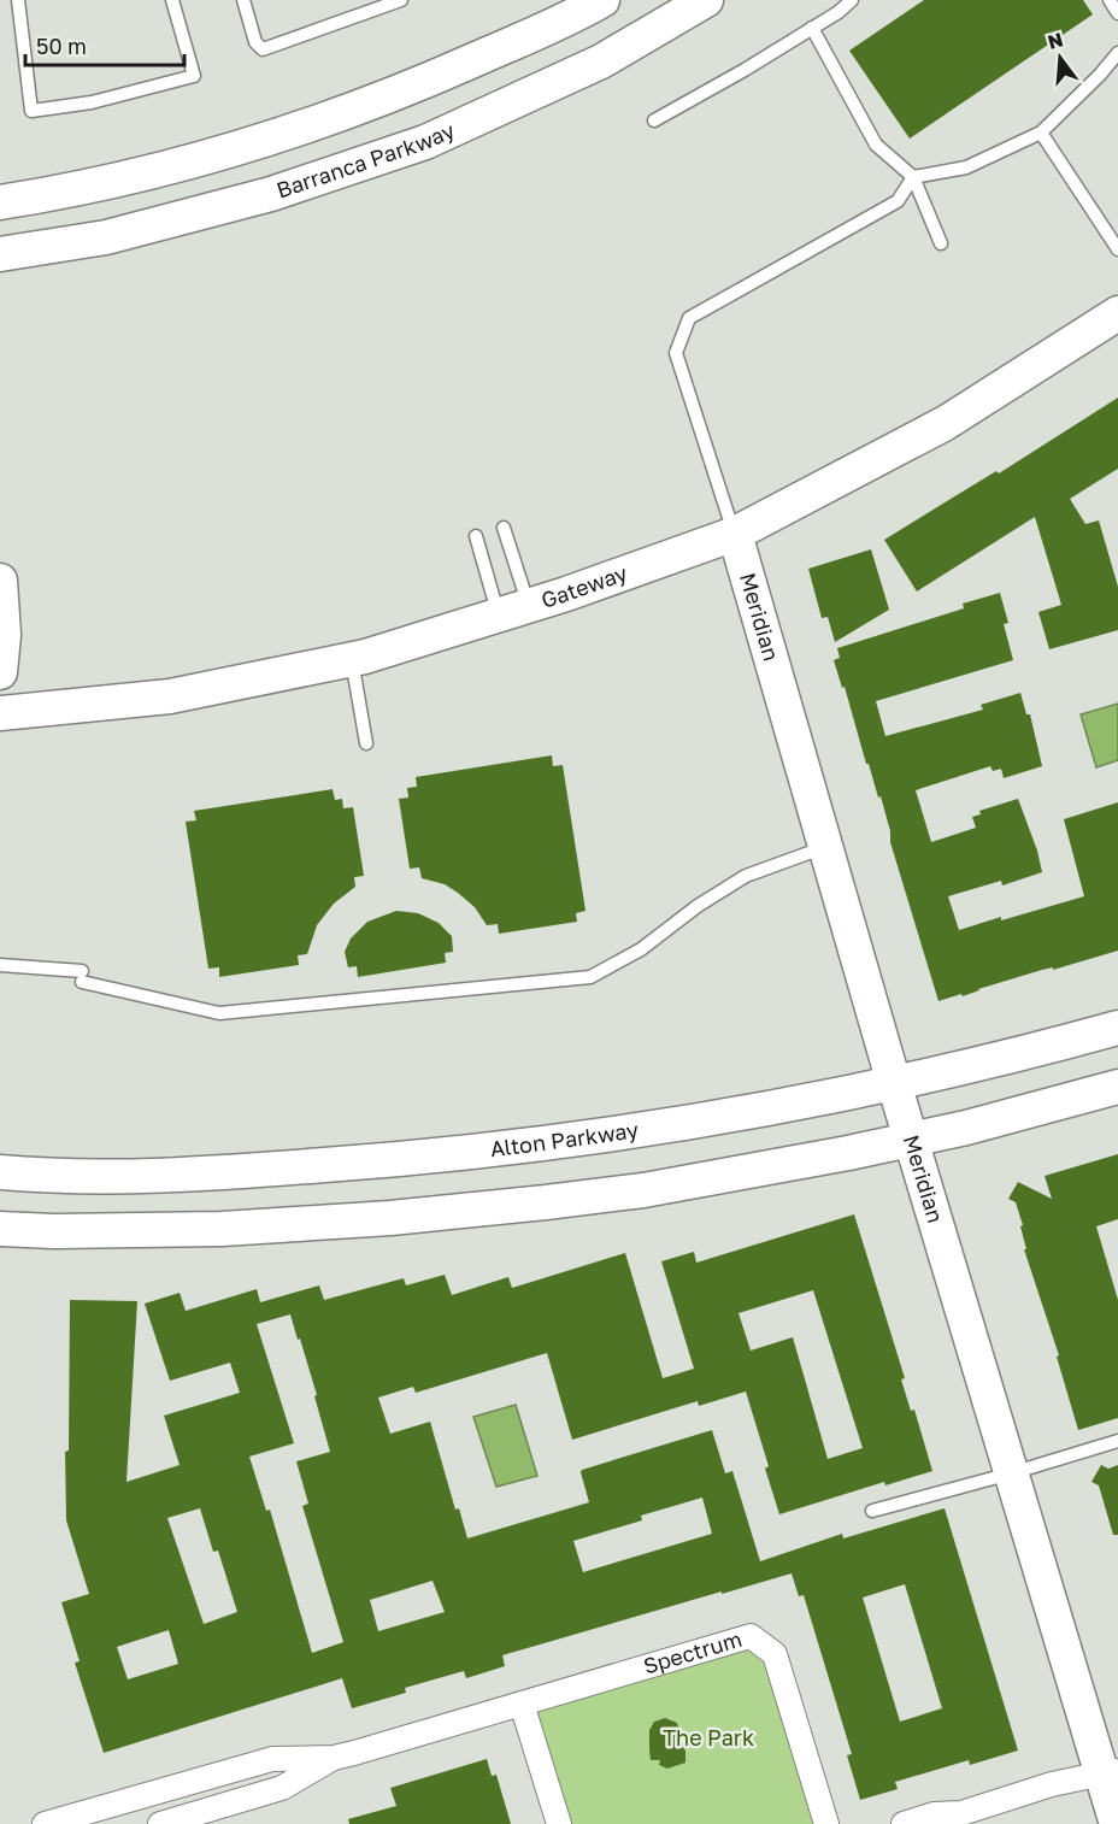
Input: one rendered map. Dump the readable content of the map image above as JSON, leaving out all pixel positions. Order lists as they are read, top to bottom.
{
  "streets": {
    "main road": [
      "Barranca Parkway",
      "Gateway",
      "Meridian",
      "Alton Parkway"
    ],
    "street": ["Spectrum"]
  },
  "crossings": [
    ["Gateway", "Meridian"],
    ["Meridian", "Alton Parkway"]
  ],
  "parks": ["The Park"],
  "scale_bar": "50 m",
  "north": "top"
}
